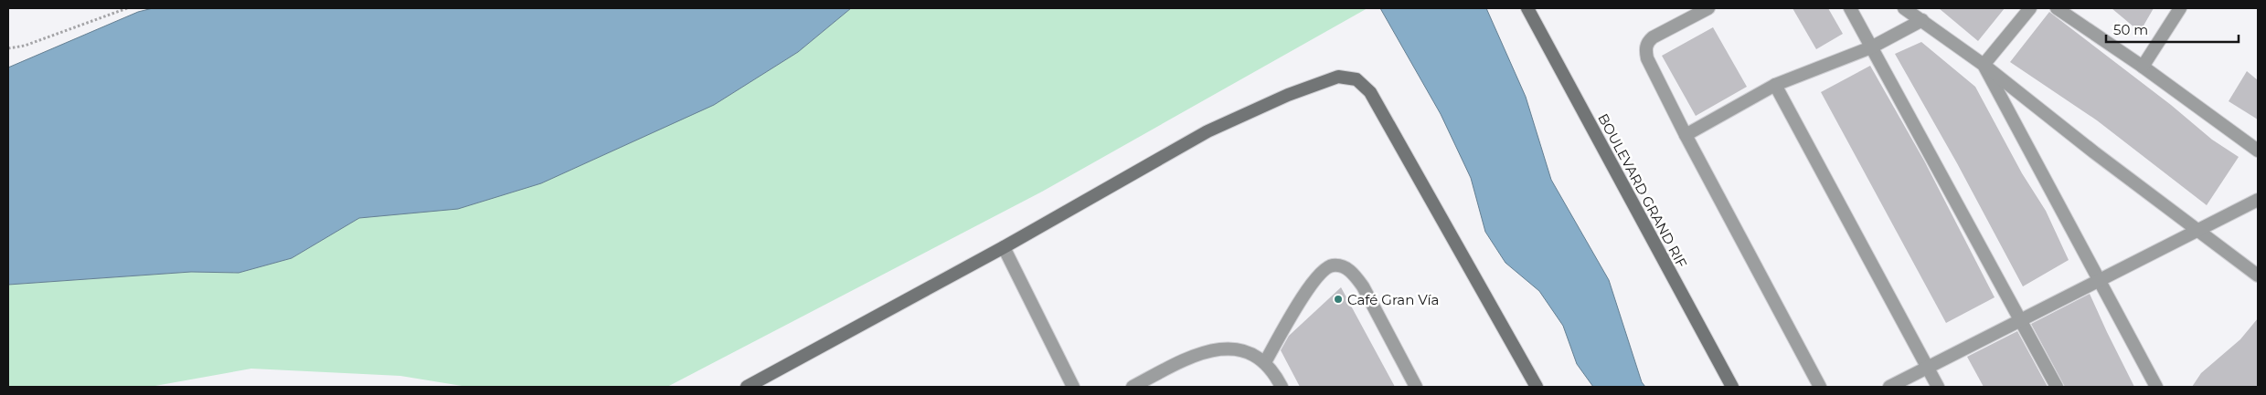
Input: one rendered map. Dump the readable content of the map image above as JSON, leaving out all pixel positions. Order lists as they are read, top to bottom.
{
  "streets": {
    "main road": ["BOULEVARD GRAND RIF"]
  },
  "places": ["Café Gran Vía"],
  "scale_bar": "50 m"
}
